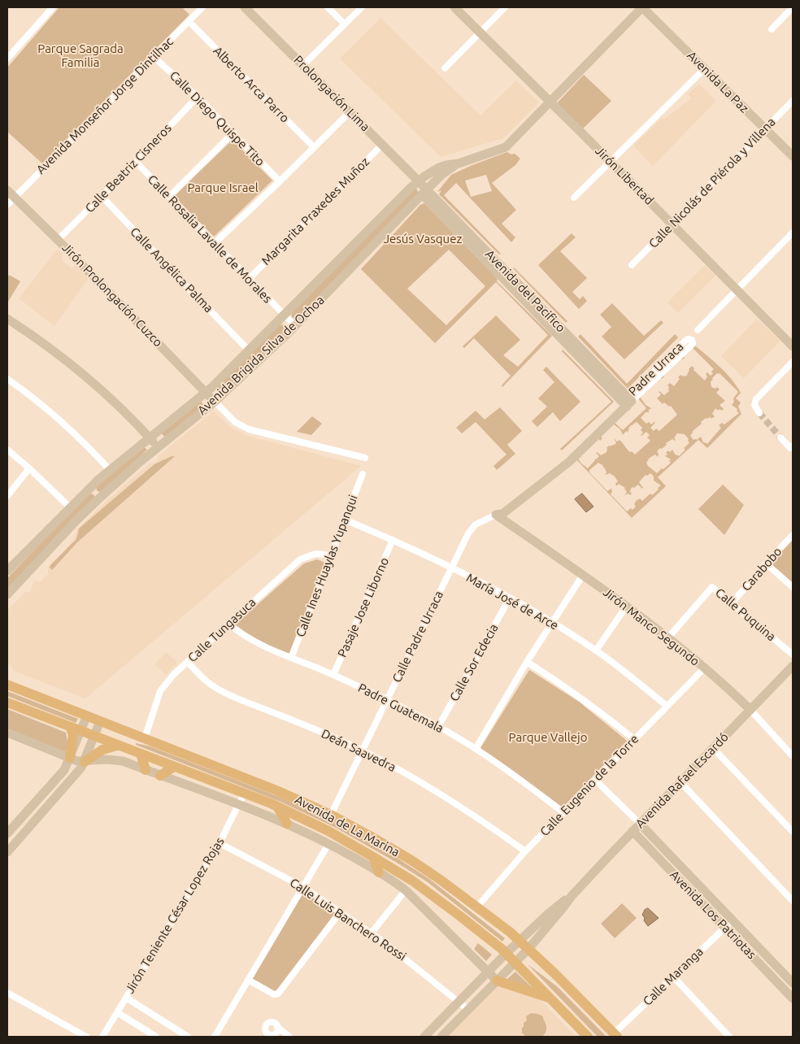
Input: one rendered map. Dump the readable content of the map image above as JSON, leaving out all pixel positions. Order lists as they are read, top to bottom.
{
  "streets": {
    "main road": ["Avenida de La Marina"],
    "street": [
      "Avenida La Paz",
      "Alberto Arca Parro",
      "Prolongación Lima",
      "Avenida Monseñor Jorge Dintilhac",
      "Calle Diego Quispe Tito",
      "Calle Beatriz Cisneros",
      "Jirón Libertad",
      "Calle Nicolás de Piérola y Villena",
      "Margarita Praxedes Muñoz",
      "Calle Rosalia Lavalle de Morales",
      "Calle Angélica Palma",
      "Avenida del Pacifico",
      "Jirón Prolongación Cuzco",
      "Avenida Brigida Silva de Ochoa",
      "Padre Urraca",
      "Calle Ines Huaylas Yupanqui",
      "Carabobo",
      "María José de Arce",
      "Pasaje Jose Liborno",
      "Calle Puquina",
      "Jirón Manco Segundo",
      "Calle Tungasuca",
      "Calle Padre Urraca",
      "Calle Sor Edecia",
      "Padre Guatemala",
      "Deán Saavedra",
      "Avenida Rafael Escardó",
      "Calle Eugenio de la Torre",
      "Avenida Los Patriotas",
      "Jirón Teniente César Lopez Rojas",
      "Calle Luis Banchero Rossi",
      "Calle Maranga"
    ]
  },
  "crossings": [
    ["Avenida La Paz", "Calle Nicolás de Piérola y Villena"],
    ["Avenida La Paz", "Avenida Brigida Silva de Ochoa"],
    ["Alberto Arca Parro", "Avenida Monseñor Jorge Dintilhac"],
    ["Prolongación Lima", "Margarita Praxedes Muñoz"],
    ["Prolongación Lima", "Avenida del Pacifico"],
    ["Prolongación Lima", "Avenida Brigida Silva de Ochoa"],
    ["Avenida Monseñor Jorge Dintilhac", "Calle Diego Quispe Tito"],
    ["Avenida Monseñor Jorge Dintilhac", "Jirón Prolongación Cuzco"],
    ["Calle Diego Quispe Tito", "Calle Beatriz Cisneros"],
    ["Calle Beatriz Cisneros", "Calle Rosalia Lavalle de Morales"],
    ["Calle Beatriz Cisneros", "Calle Angélica Palma"],
    ["Calle Beatriz Cisneros", "Jirón Prolongación Cuzco"],
    ["Jirón Libertad", "Calle Nicolás de Piérola y Villena"],
    ["Jirón Libertad", "Avenida Brigida Silva de Ochoa"],
    ["Margarita Praxedes Muñoz", "Calle Rosalia Lavalle de Morales"],
    ["Calle Rosalia Lavalle de Morales", "Avenida Brigida Silva de Ochoa"],
    ["Calle Angélica Palma", "Avenida Brigida Silva de Ochoa"],
    ["Avenida del Pacifico", "Avenida Brigida Silva de Ochoa"],
    ["Avenida del Pacifico", "Padre Urraca"],
    ["Jirón Prolongación Cuzco", "Avenida Brigida Silva de Ochoa"],
    ["Padre Urraca", "María José de Arce"],
    ["Padre Urraca", "Jirón Manco Segundo"],
    ["Padre Urraca", "Calle Padre Urraca"],
    ["Calle Ines Huaylas Yupanqui", "María José de Arce"],
    ["Calle Ines Huaylas Yupanqui", "Calle Tungasuca"],
    ["Calle Ines Huaylas Yupanqui", "Padre Guatemala"],
    ["Carabobo", "Calle Puquina"],
    ["María José de Arce", "Pasaje Jose Liborno"],
    ["María José de Arce", "Calle Padre Urraca"],
    ["María José de Arce", "Calle Sor Edecia"],
    ["María José de Arce", "Calle Eugenio de la Torre"],
    ["Pasaje Jose Liborno", "Padre Guatemala"],
    ["Calle Puquina", "Jirón Manco Segundo"],
    ["Jirón Manco Segundo", "Avenida Rafael Escardó"],
    ["Jirón Manco Segundo", "Calle Eugenio de la Torre"],
    ["Calle Tungasuca", "Padre Guatemala"],
    ["Calle Tungasuca", "Deán Saavedra"],
    ["Calle Tungasuca", "Avenida de La Marina"],
    ["Calle Padre Urraca", "Padre Guatemala"],
    ["Calle Padre Urraca", "Deán Saavedra"],
    ["Calle Padre Urraca", "Avenida de La Marina"],
    ["Calle Sor Edecia", "Padre Guatemala"],
    ["Padre Guatemala", "Calle Eugenio de la Torre"],
    ["Deán Saavedra", "Calle Eugenio de la Torre"],
    ["Avenida Rafael Escardó", "Avenida de La Marina"],
    ["Avenida Rafael Escardó", "Avenida Los Patriotas"],
    ["Avenida Rafael Escardó", "Calle Luis Banchero Rossi"],
    ["Calle Eugenio de la Torre", "Avenida de La Marina"],
    ["Avenida de La Marina", "Jirón Teniente César Lopez Rojas"],
    ["Avenida de La Marina", "Calle Maranga"],
    ["Avenida Los Patriotas", "Calle Maranga"],
    ["Jirón Teniente César Lopez Rojas", "Calle Luis Banchero Rossi"]
  ],
  "parks": [
    "Parque Sagrada Familia",
    "Parque Israel",
    "Jesús Vasquez",
    "Parque Vallejo"
  ]
}
